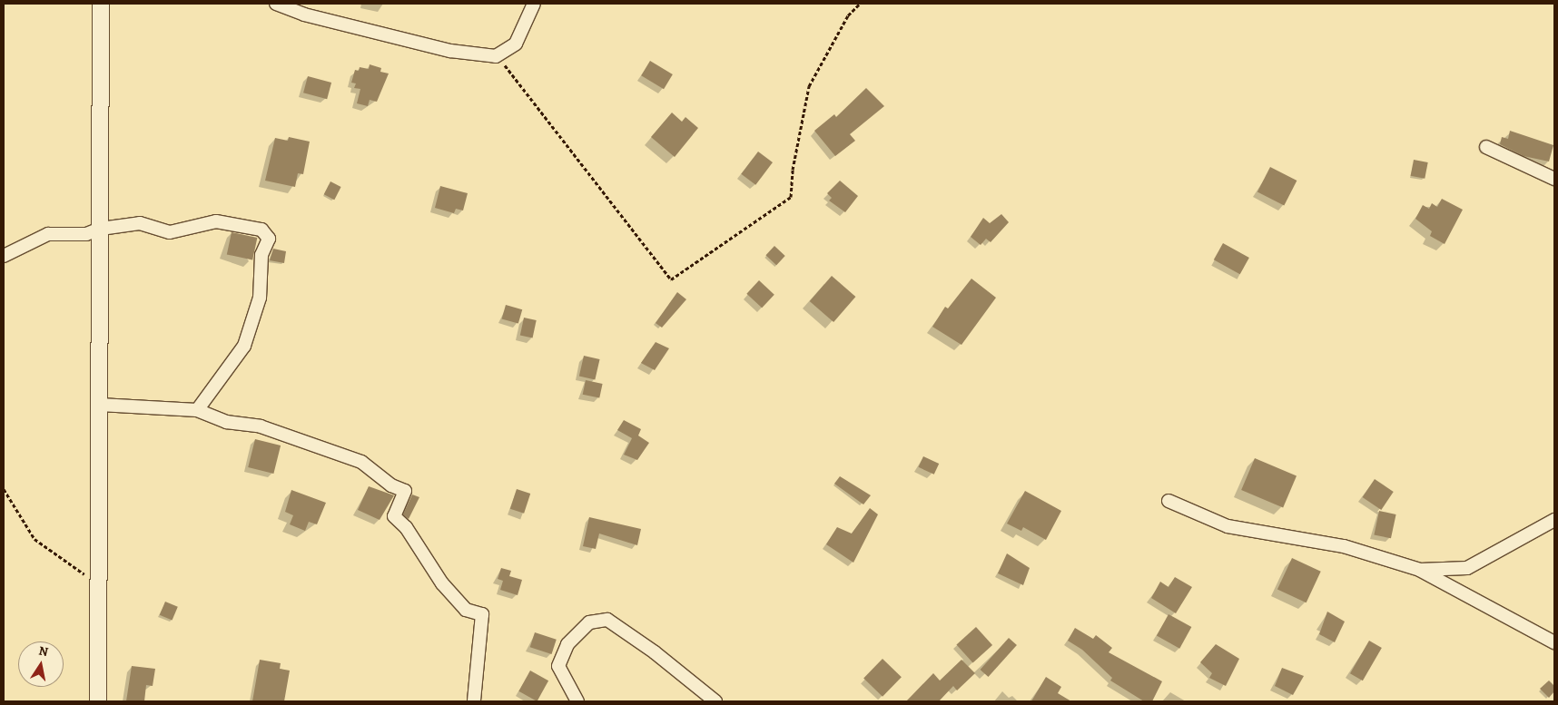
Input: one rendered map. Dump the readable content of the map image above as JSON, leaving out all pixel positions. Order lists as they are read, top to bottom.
{
  "north": "top"
}
